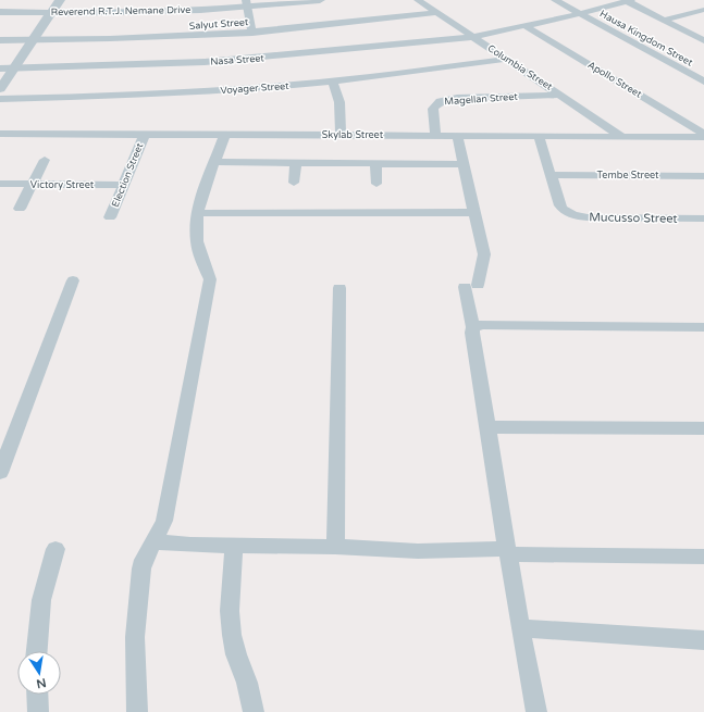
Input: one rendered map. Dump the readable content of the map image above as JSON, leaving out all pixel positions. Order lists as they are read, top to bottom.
{
  "streets": {
    "street": [
      "Reverend R.T.J. Nemane Drive",
      "Salyut Street",
      "Hausa Kingdom Street",
      "Nasa Street",
      "Columbia Street",
      "Apollo Street",
      "Voyager Street",
      "Magellan Street",
      "Skylab Street",
      "Election Street",
      "Tembe Street",
      "Victory Street",
      "Mucusso Street"
    ]
  },
  "crossings": [
    ["Salyut Street", "Columbia Street"],
    ["Hausa Kingdom Street", "Nasa Street"],
    ["Nasa Street", "Columbia Street"],
    ["Nasa Street", "Apollo Street"],
    ["Columbia Street", "Voyager Street"],
    ["Columbia Street", "Magellan Street"],
    ["Columbia Street", "Skylab Street"],
    ["Magellan Street", "Skylab Street"],
    ["Skylab Street", "Election Street"],
    ["Skylab Street", "Mucusso Street"],
    ["Election Street", "Victory Street"],
    ["Tembe Street", "Mucusso Street"]
  ],
  "north": "bottom"
}
